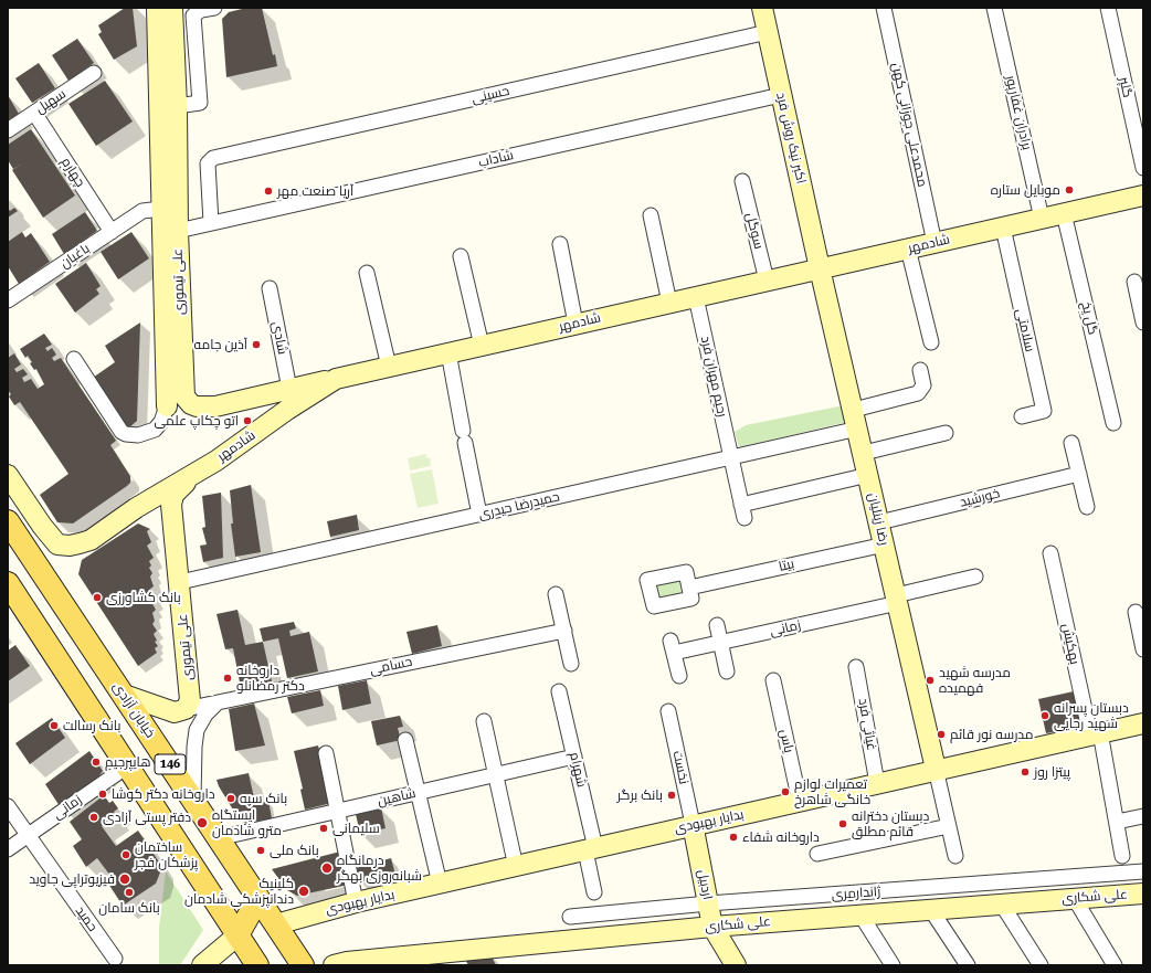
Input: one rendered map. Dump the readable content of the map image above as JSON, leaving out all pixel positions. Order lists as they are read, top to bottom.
{
  "streets": {
    "main road": [
      "اکبر نیک روش فرد",
      "شادمهر",
      "علی تیموری",
      "رضا زینلیان",
      "خیابان آزادی",
      "146",
      "بدایار بهبودی",
      "اردبیل",
      "علی شکاری"
    ],
    "street": [
      "گلپر",
      "حسینی",
      "سهیل",
      "برادران غفارپور",
      "محمدعلی جوزانی کهن",
      "شاداب",
      "چهارم",
      "سوگل",
      "باغبان",
      "گل یخ",
      "سلامتی",
      "شادی",
      "رحیم مهران فرد",
      "خورشید",
      "حمیدرضا حیدری",
      "بیتا",
      "زمانی",
      "بهکیش",
      "حسامی",
      "غیاثی فرد",
      "یاس",
      "نخست",
      "شهرام",
      "شاهین",
      "ژاندارمری",
      "حمید"
    ]
  },
  "crossings": [
    ["حسینی", "اکبر نیک روش فرد"],
    ["حسینی", "شاداب"],
    ["سهیل", "چهارم"],
    ["برادران غفارپور", "شادمهر"],
    ["محمدعلی جوزانی کهن", "شادمهر"],
    ["اکبر نیک روش فرد", "شاداب"],
    ["اکبر نیک روش فرد", "شادمهر"],
    ["اکبر نیک روش فرد", "رضا زینلیان"],
    ["شاداب", "علی تیموری"],
    ["چهارم", "باغبان"],
    ["سوگل", "شادمهر"],
    ["شادمهر", "علی تیموری"],
    ["شادمهر", "گل یخ"],
    ["شادمهر", "سلامتی"],
    ["شادمهر", "رحیم مهران فرد"],
    ["شادمهر", "رضا زینلیان"],
    ["باغبان", "علی تیموری"],
    ["علی تیموری", "شادی"],
    ["علی تیموری", "حمیدرضا حیدری"],
    ["علی تیموری", "حسامی"],
    ["رحیم مهران فرد", "حمیدرضا حیدری"],
    ["رحیم مهران فرد", "رضا زینلیان"],
    ["خورشید", "رضا زینلیان"],
    ["حمیدرضا حیدری", "رضا زینلیان"],
    ["رضا زینلیان", "بیتا"],
    ["رضا زینلیان", "زمانی"],
    ["رضا زینلیان", "بدایار بهبودی"],
    ["زمانی", "146"],
    ["زمانی", "حمید"],
    ["بهکیش", "بدایار بهبودی"],
    ["خیابان آزادی", "شاهین"],
    ["خیابان آزادی", "بدایار بهبودی"],
    ["غیاثی فرد", "بدایار بهبودی"],
    ["یاس", "بدایار بهبودی"],
    ["نخست", "بدایار بهبودی"],
    ["نخست", "اردبیل"],
    ["شهرام", "شاهین"],
    ["شهرام", "بدایار بهبودی"],
    ["بدایار بهبودی", "اردبیل"],
    ["اردبیل", "ژاندارمری"],
    ["اردبیل", "علی شکاری"]
  ],
  "places": [
    "موبایل ستاره",
    "آریا صنعت مهر",
    "آذین جامه",
    "اتو چکاپ علمی",
    "بانک کشاورزی",
    "داروخانه دکتر رمضانلو",
    "مدرسه شهید فهمیده",
    "دبستان پسرانه شهید رجایی",
    "بانک رسالت",
    "مدرسه نور قائم",
    "هایپرجیم",
    "پیتزا روز",
    "تعمیرات لوازم خانگی شاهرخ",
    "داروخانه دکتر کوشا",
    "بانک برگر",
    "بانک سپه",
    "دفتر پستی آزادی",
    "ایستگاه مترو شادمان",
    "دبستان دخترانه قائم مطلق",
    "سلیمانی",
    "داروخانه شفاء",
    "بانک ملی",
    "ساختمان پزشکان فجر",
    "درمانگاه شبانه‌روزی بهگر",
    "فیزیوتراپی جاوید",
    "کلینیک دندانپزشکی شادمان",
    "بانک سامان"
  ]
}
